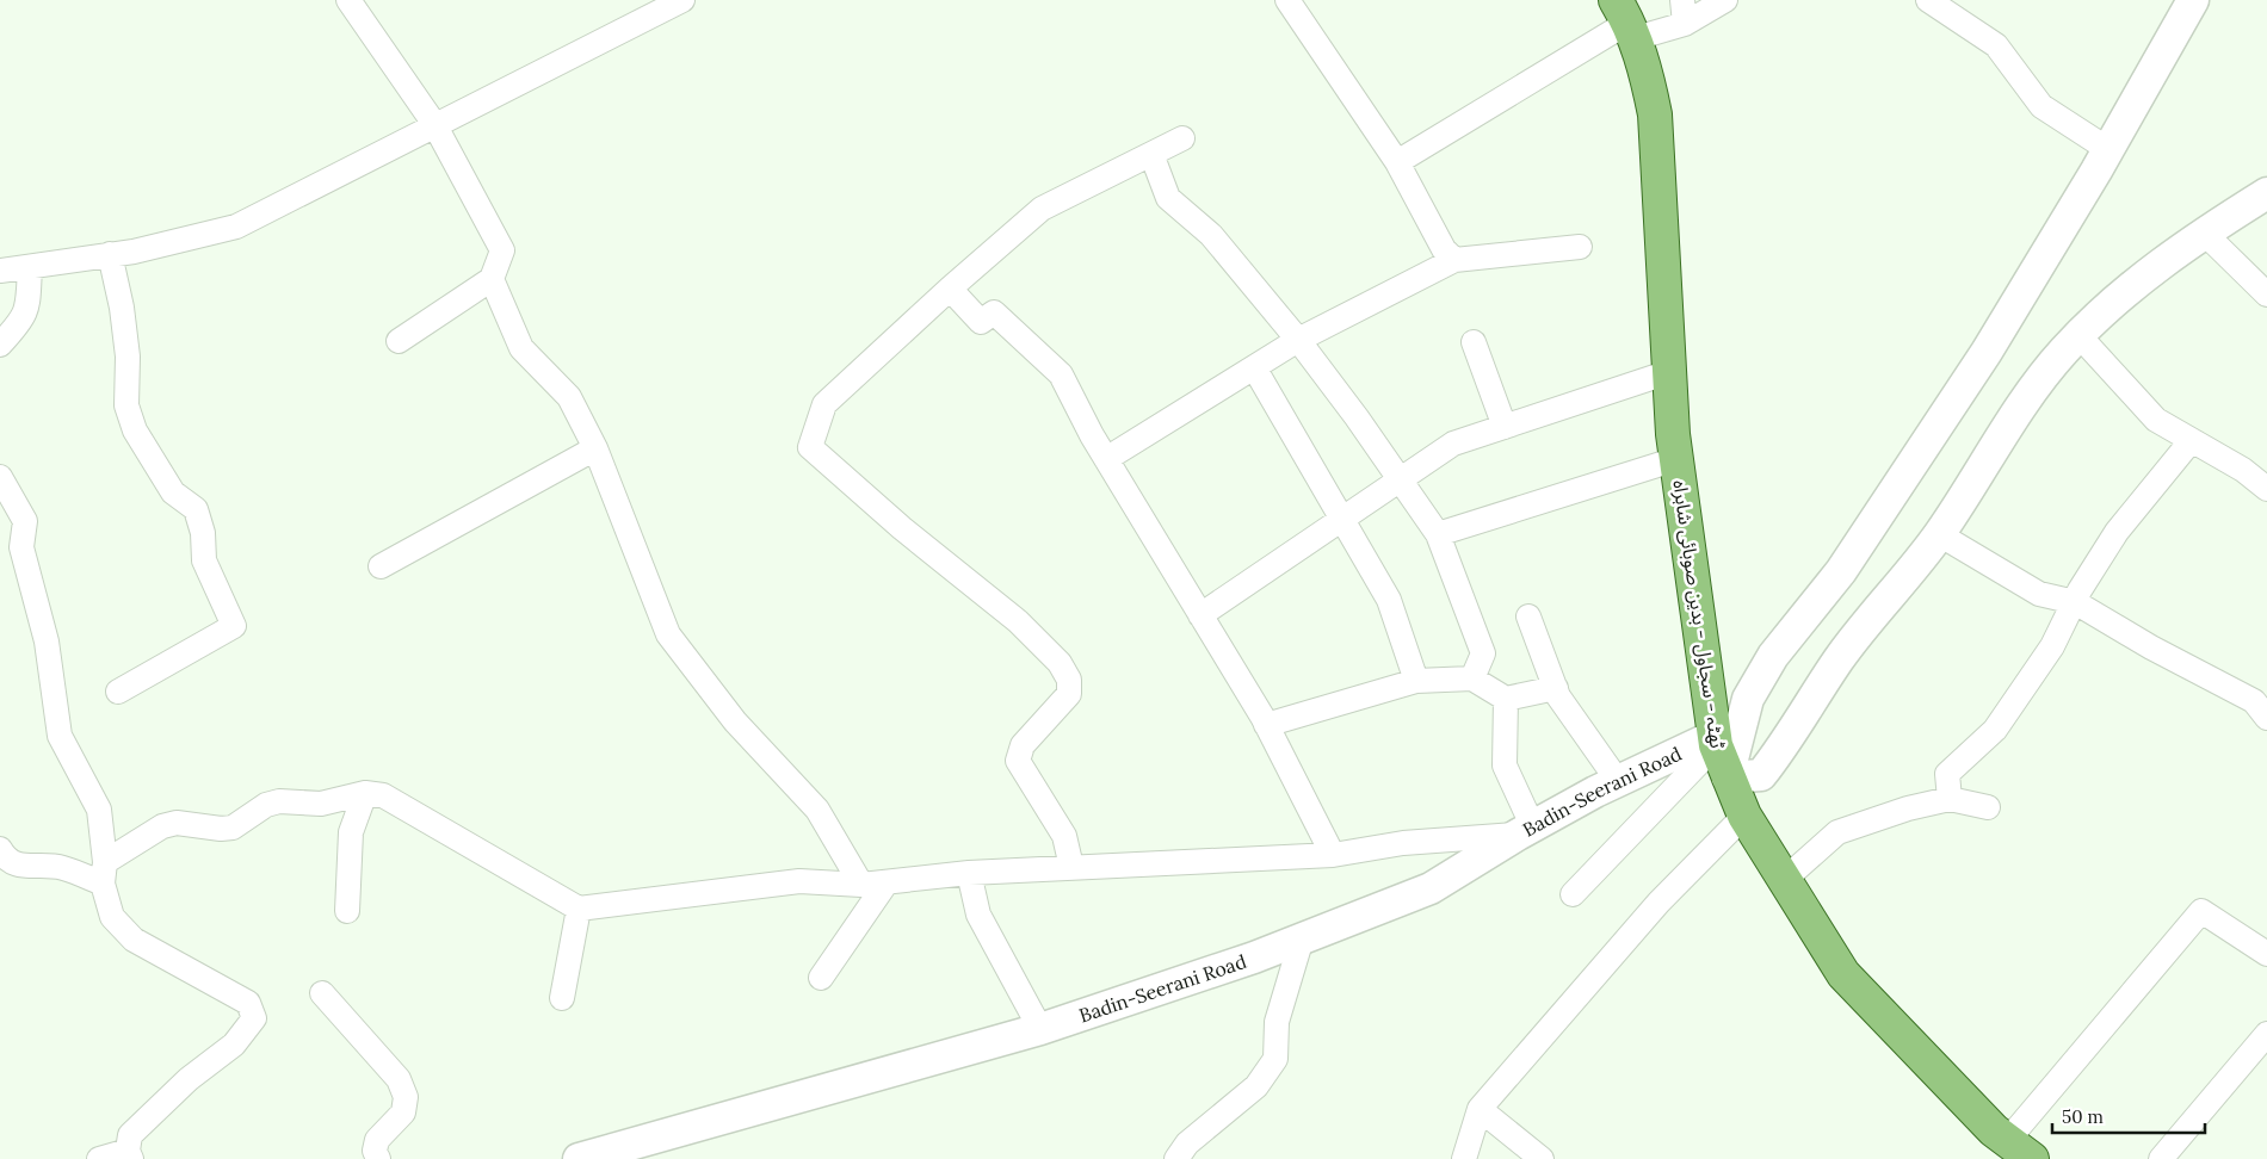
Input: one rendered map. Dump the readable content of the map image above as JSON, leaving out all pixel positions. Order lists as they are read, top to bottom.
{
  "streets": {
    "main road": ["ٹھٹہ - سجاول - بدین صوبائی شاہراہ"],
    "street": ["Badin-Seerani Road"]
  },
  "crossings": [
    ["ٹھٹہ - سجاول - بدین صوبائی شاہراہ", "Badin-Seerani Road"]
  ],
  "scale_bar": "50 m"
}
